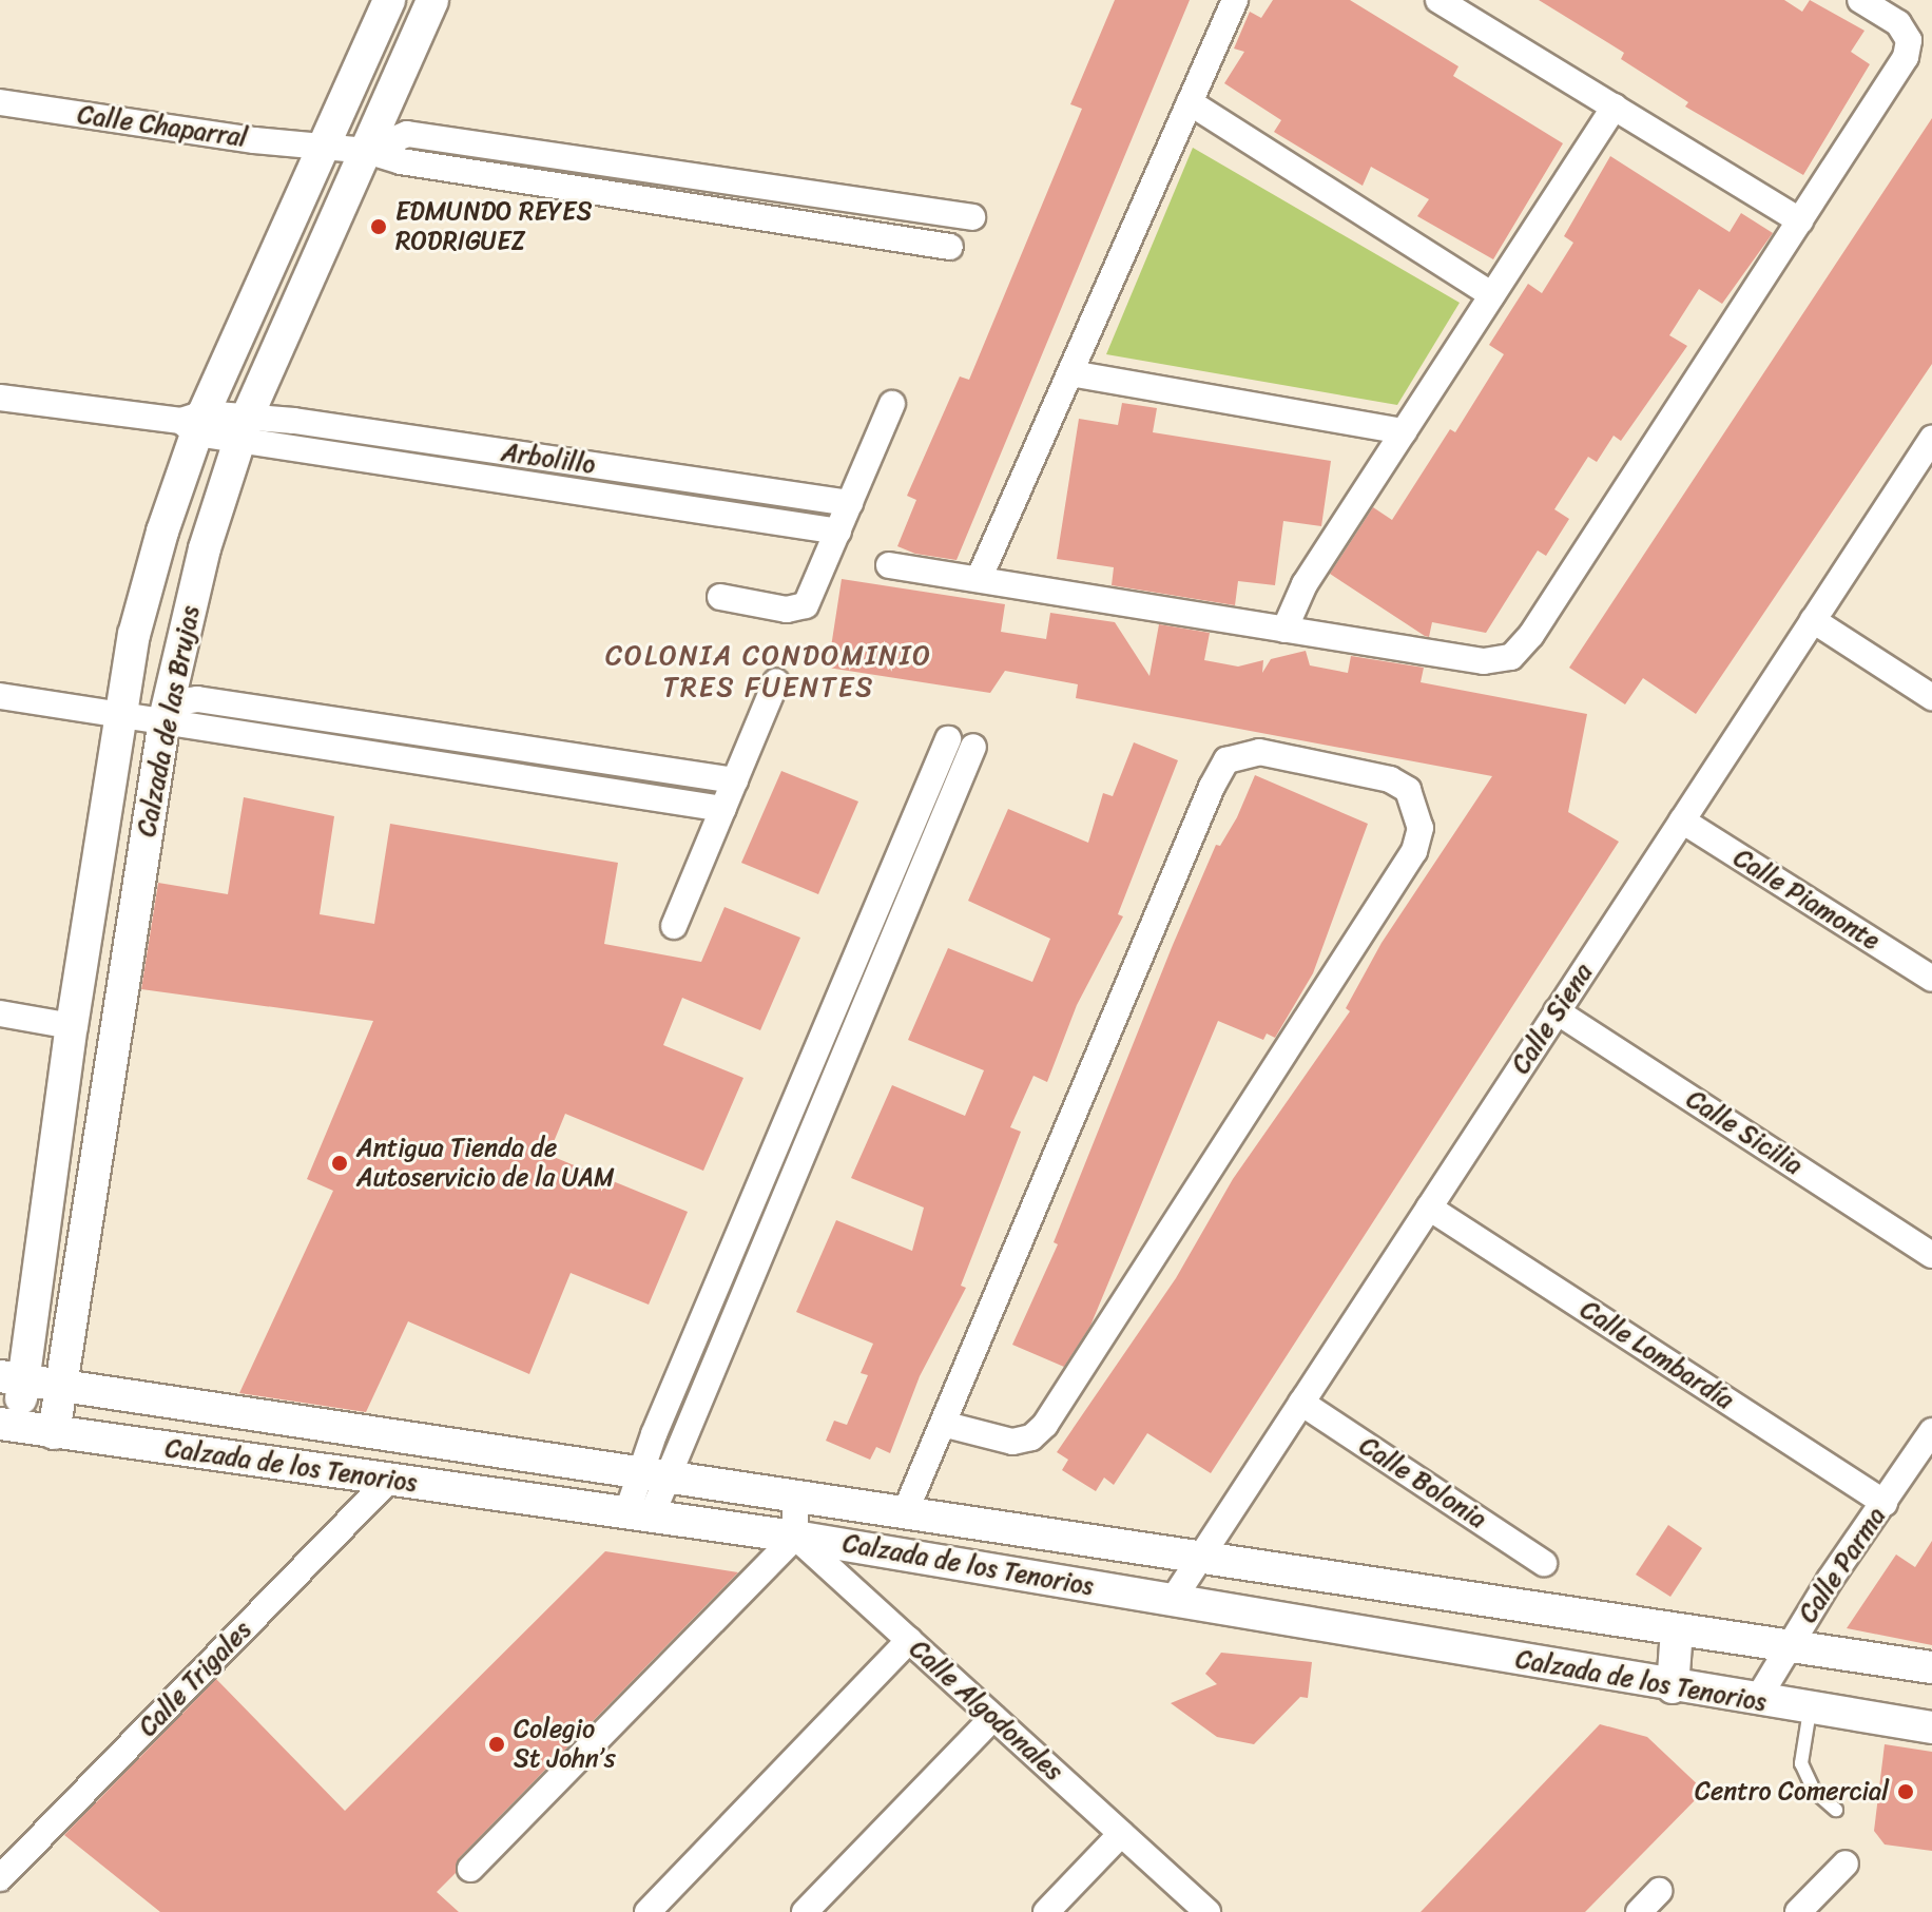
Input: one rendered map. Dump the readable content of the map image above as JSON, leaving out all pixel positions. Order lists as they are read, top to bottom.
{
  "streets": {
    "street": [
      "Calle Chaparral",
      "Arbolillo",
      "Calzada de las Brujas",
      "Calle Piamonte",
      "Calle Siena",
      "Calle Sicilia",
      "Calle Lombardía",
      "Calzada de los Tenorios",
      "Calle Bolonia",
      "Calle Parma",
      "Calle Trigales",
      "Calle Algodonales"
    ]
  },
  "crossings": [
    ["Calle Chaparral", "Calzada de las Brujas"],
    ["Arbolillo", "Calzada de las Brujas"],
    ["Calzada de las Brujas", "Calzada de los Tenorios"],
    ["Calle Piamonte", "Calle Siena"],
    ["Calle Siena", "Calle Sicilia"],
    ["Calle Siena", "Calle Lombardía"],
    ["Calle Siena", "Calzada de los Tenorios"],
    ["Calle Siena", "Calle Bolonia"],
    ["Calle Lombardía", "Calle Parma"],
    ["Calzada de los Tenorios", "Calle Parma"],
    ["Calzada de los Tenorios", "Calle Trigales"],
    ["Calzada de los Tenorios", "Calle Algodonales"]
  ],
  "districts": ["COLONIA CONDOMINIO TRES FUENTES"],
  "places": [
    "EDMUNDO REYES RODRIGUEZ",
    "Antigua Tienda de Autoservicio de la UAM",
    "Colegio St John’s",
    "Centro Comercial"
  ]
}
